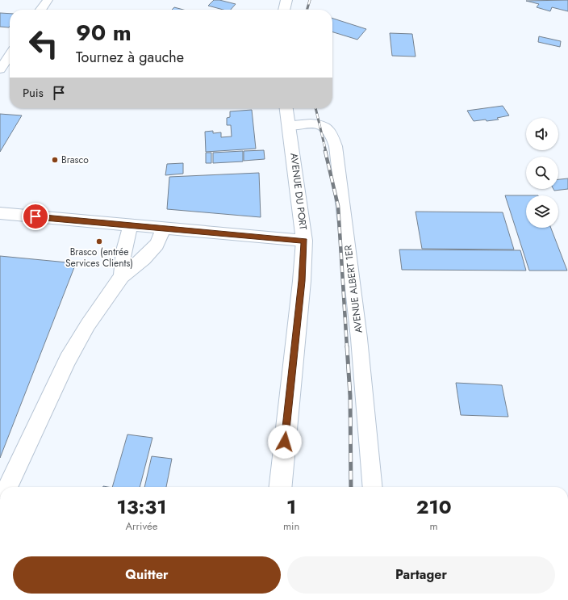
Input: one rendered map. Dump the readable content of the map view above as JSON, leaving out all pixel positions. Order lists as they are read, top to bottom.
{
  "streets": {
    "main road": ["AVENUE DU PORT"],
    "street": ["AVENUE ALBERT 1ER"]
  },
  "crossings": [
    ["AVENUE DU PORT", "AVENUE ALBERT 1ER"]
  ],
  "places": ["Brasco", "Brasco (entrée Services Clients)"],
  "page": {
    "turn": ["90 m", "Tournez à gauche"],
    "then": "Puis",
    "eta": [
      "13:31",
      "Arrivée",
      "1",
      "min",
      "210",
      "m"
    ],
    "buttons": ["Quitter", "Partager"]
  }
}
